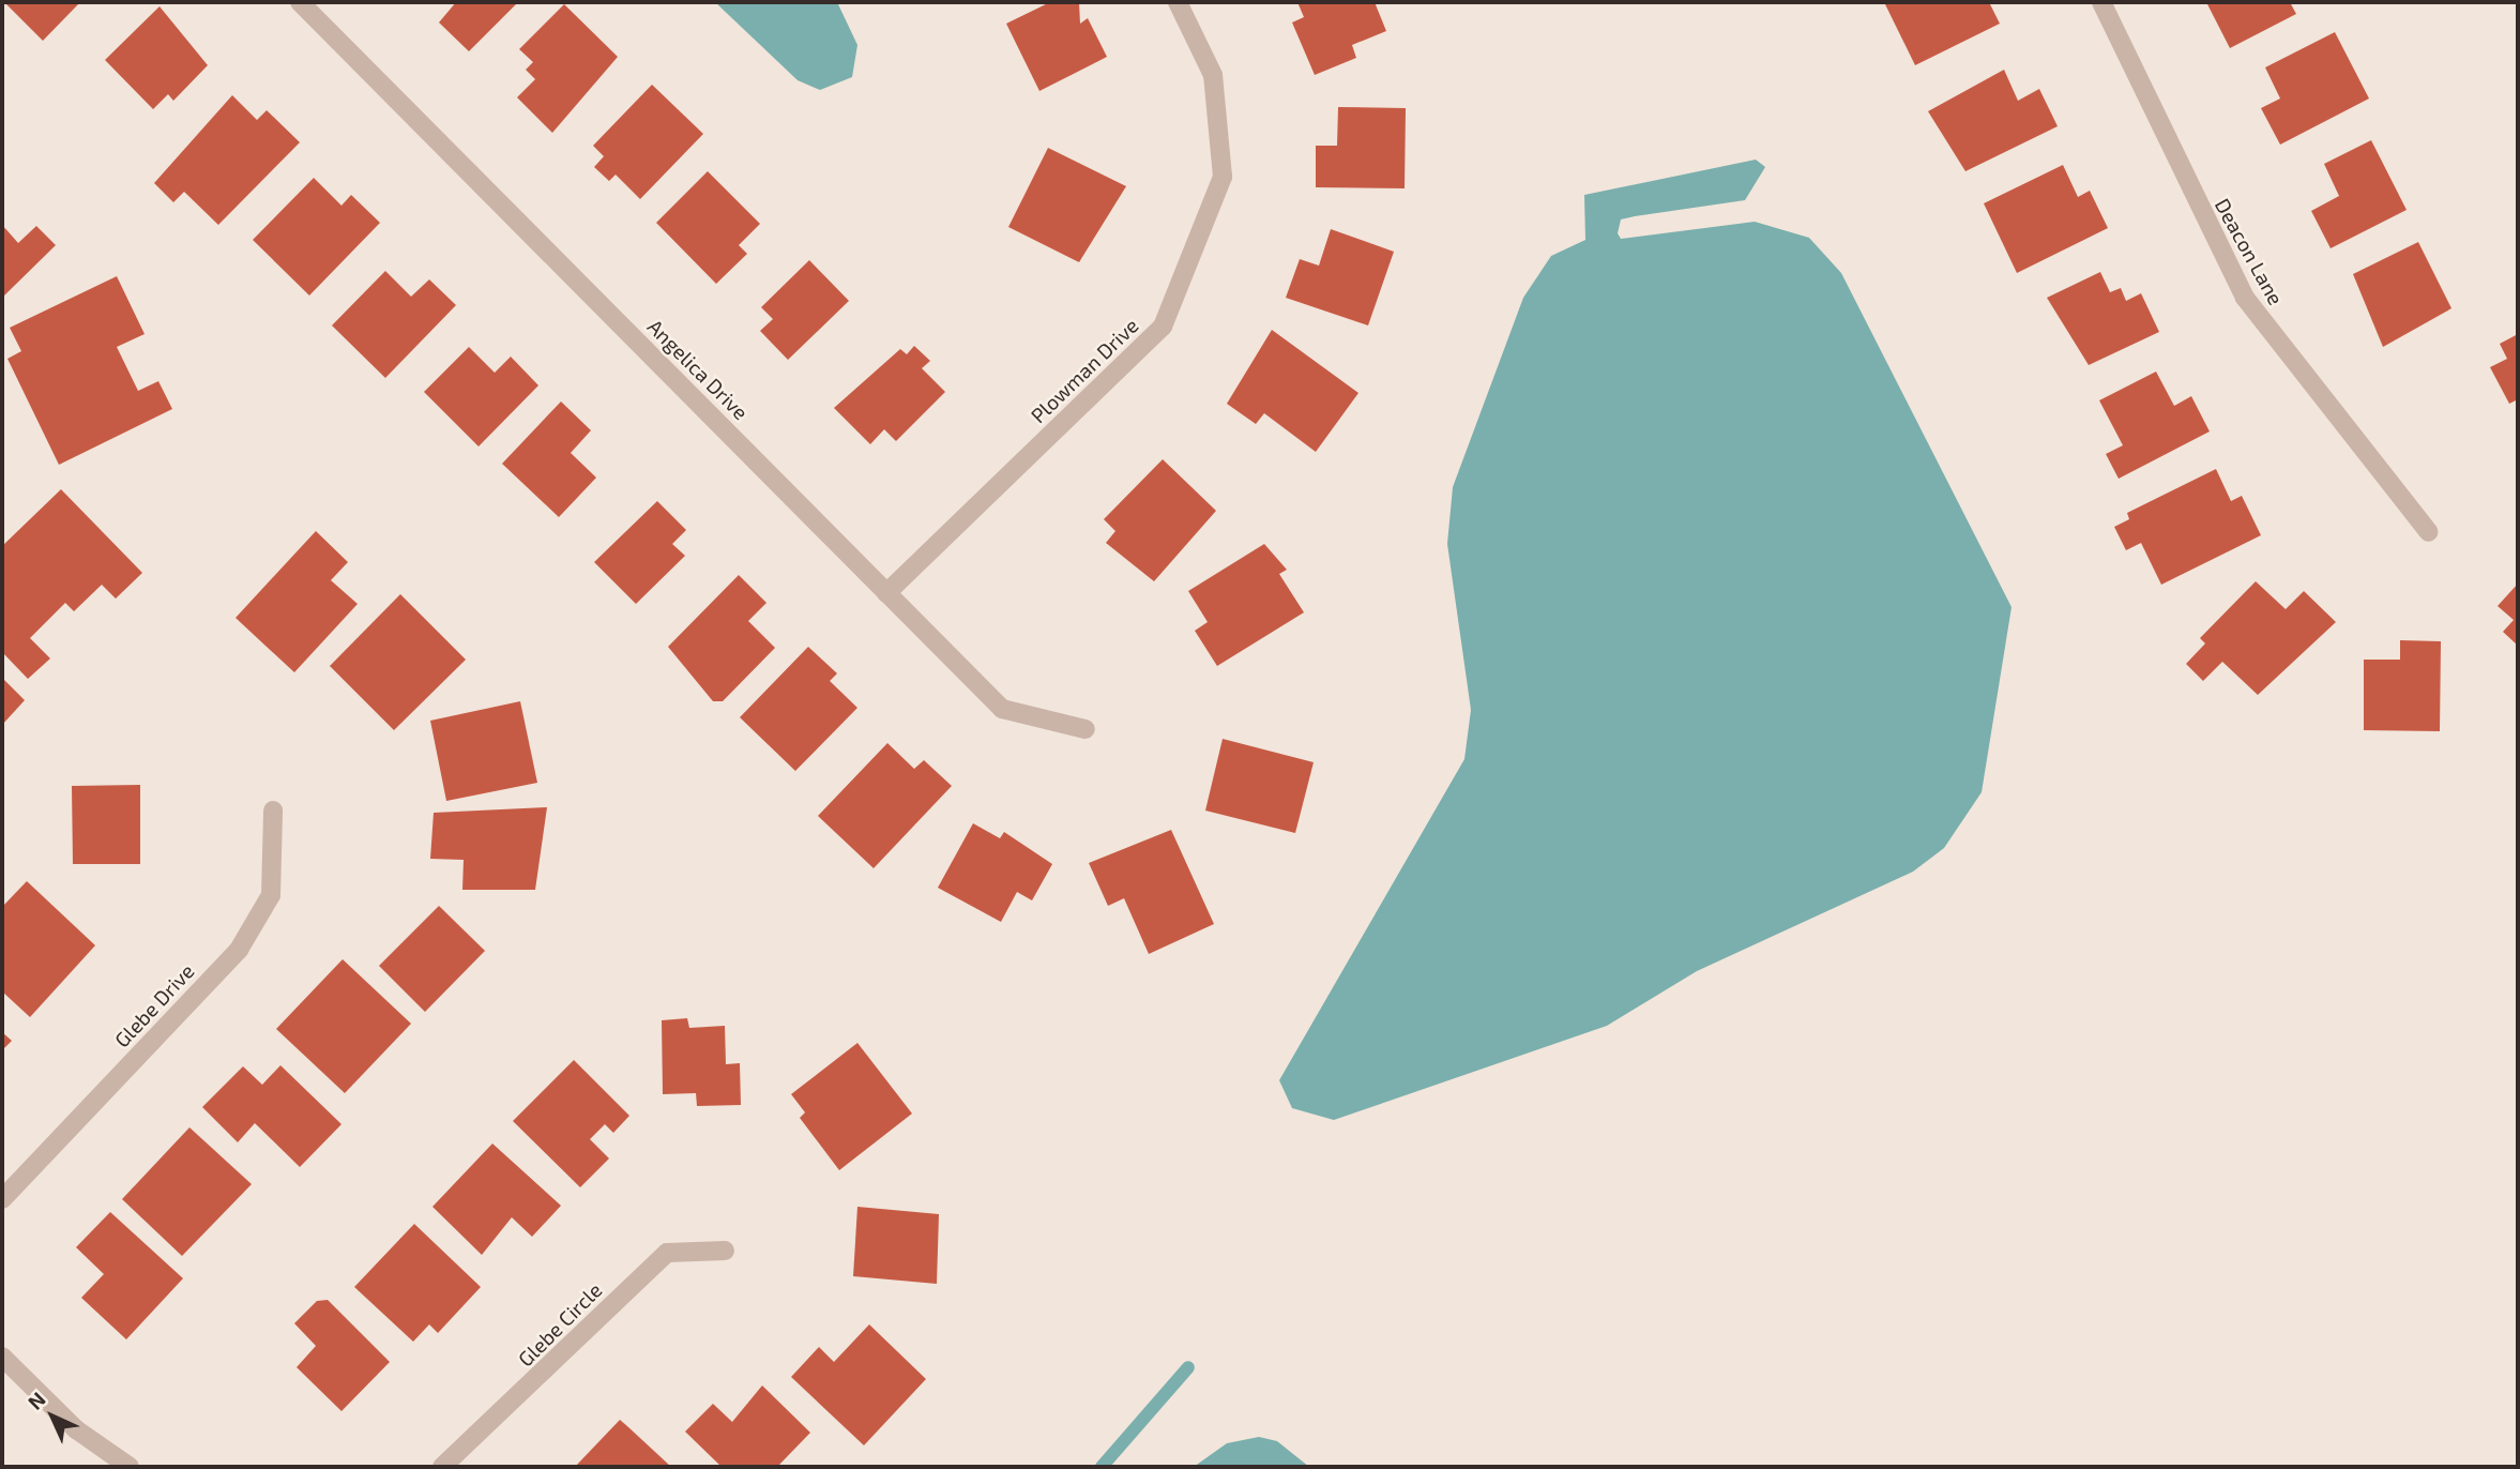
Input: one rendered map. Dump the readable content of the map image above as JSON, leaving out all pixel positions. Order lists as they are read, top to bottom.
{
  "streets": {
    "street": [
      "Deacon Lane",
      "Angelica Drive",
      "Plowman Drive",
      "Glebe Drive",
      "Glebe Circle"
    ]
  },
  "crossings": [
    ["Angelica Drive", "Plowman Drive"]
  ],
  "north": "top left"
}
